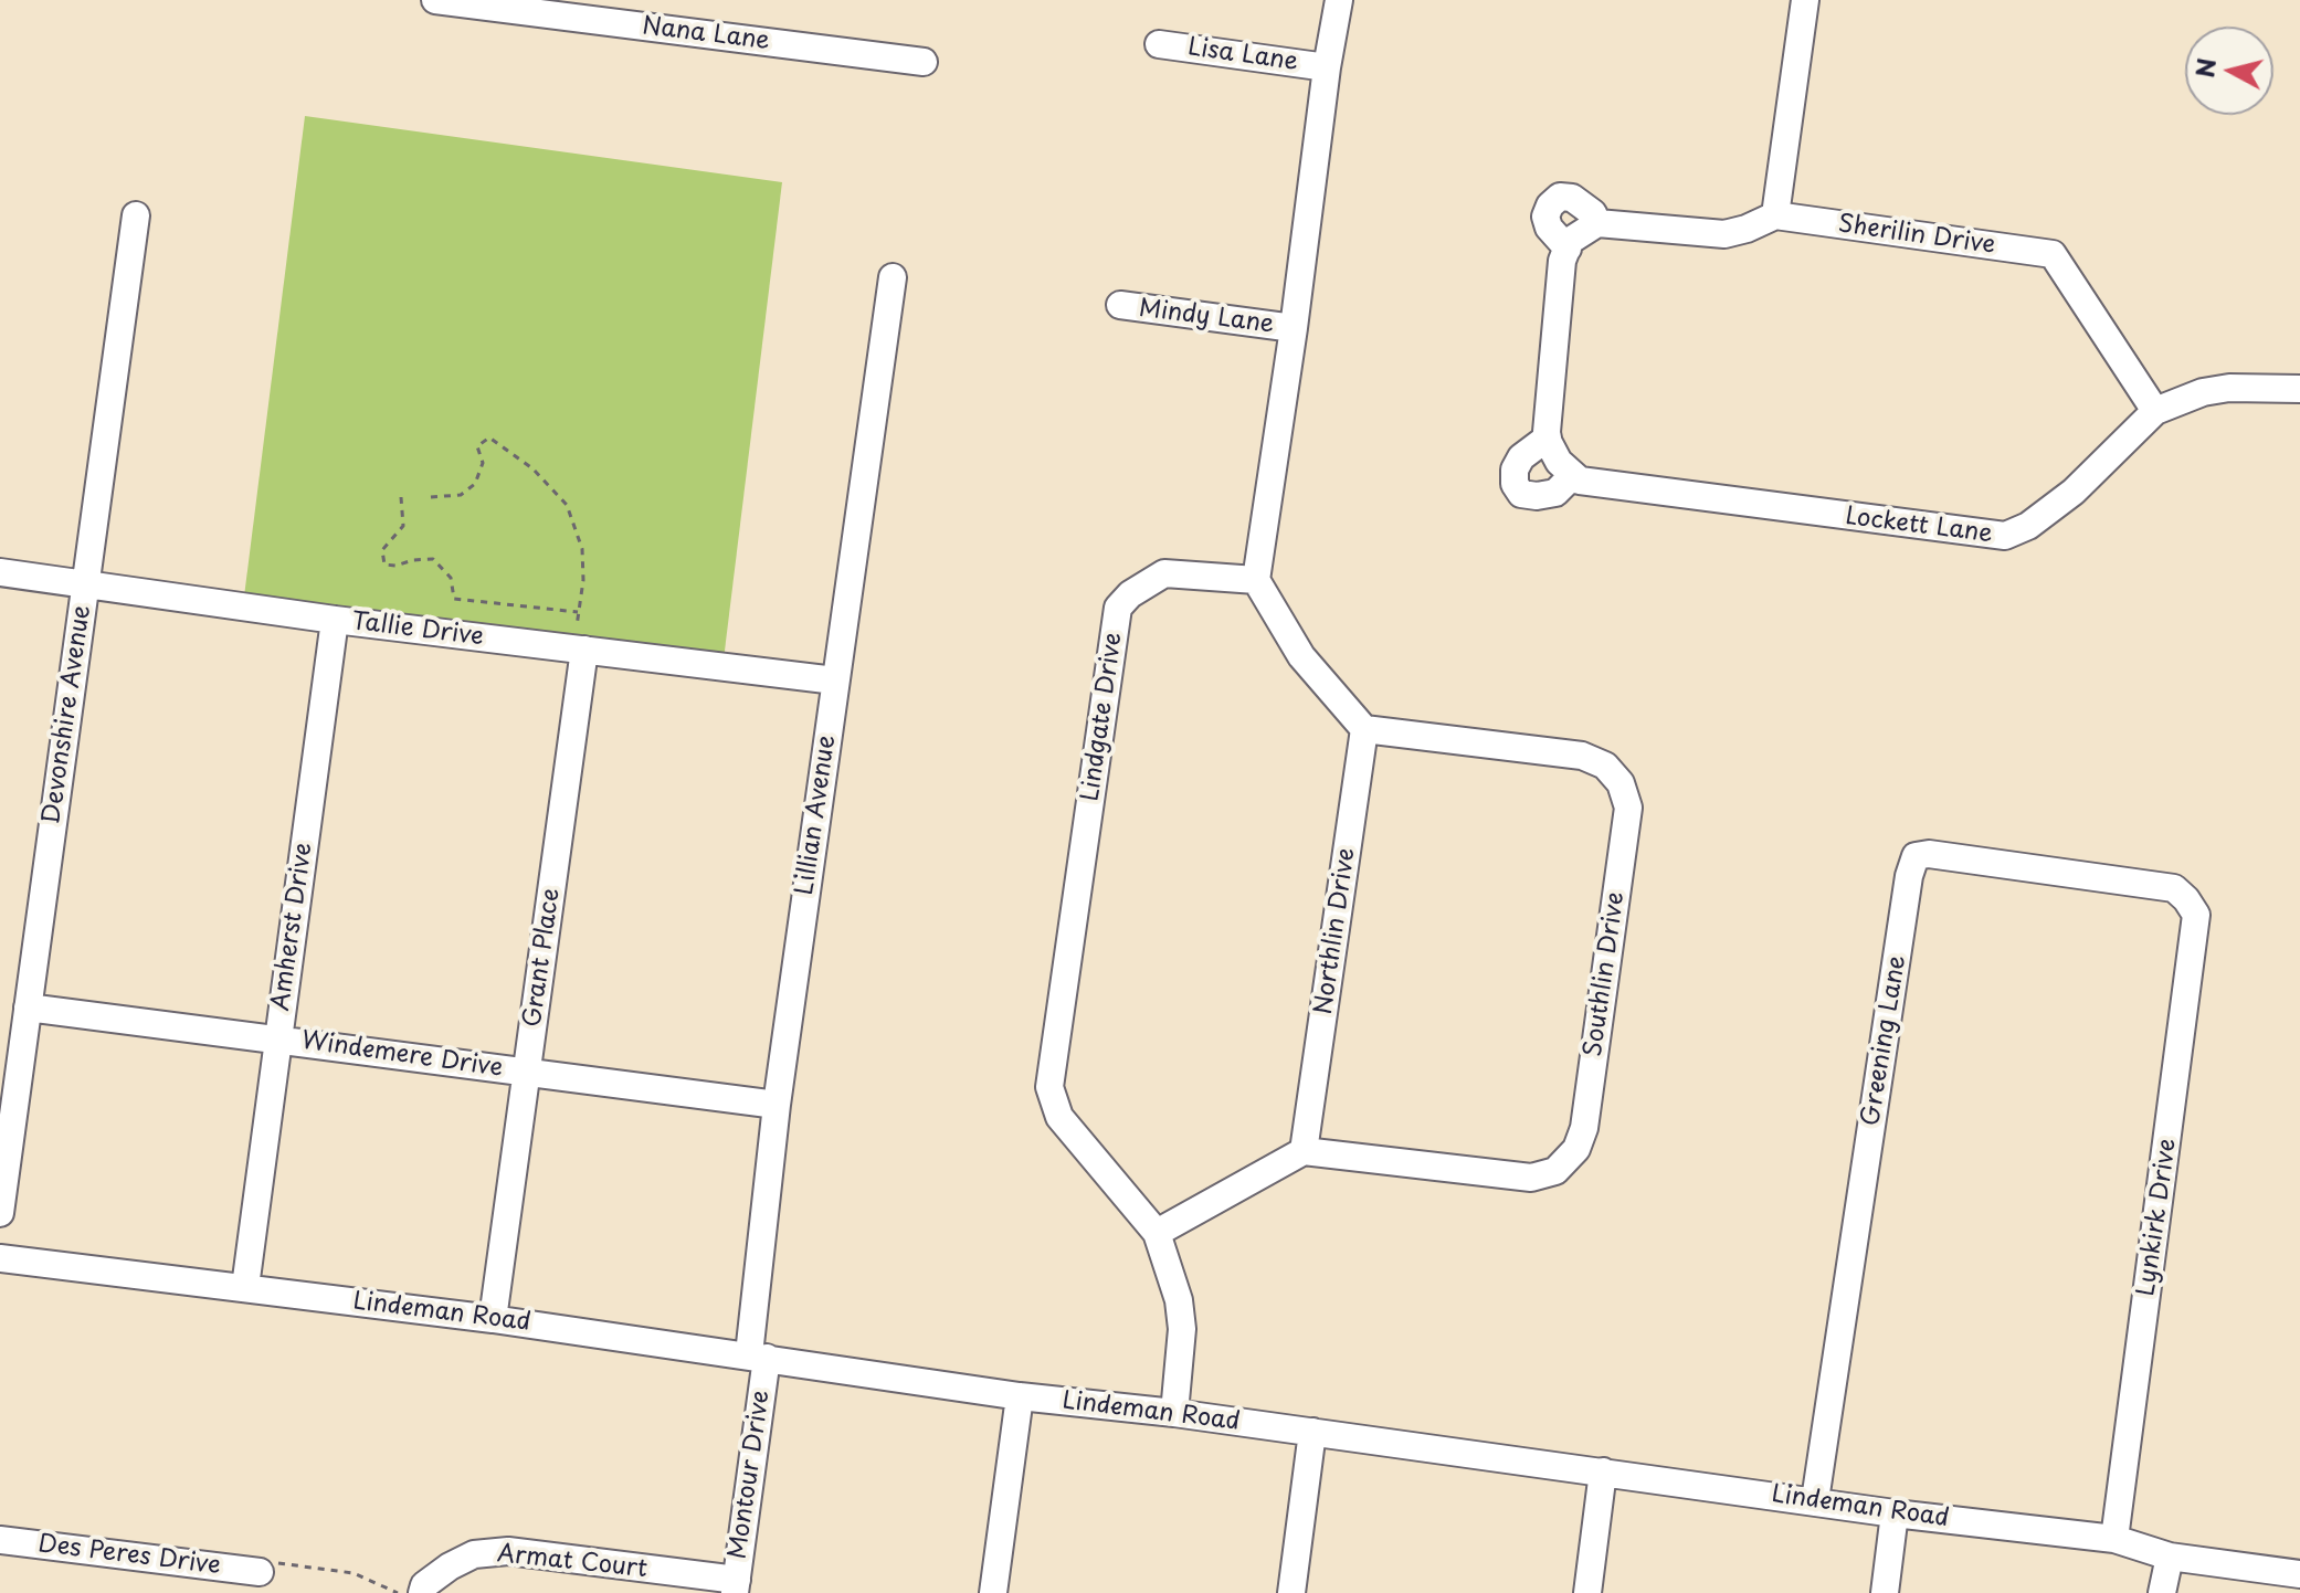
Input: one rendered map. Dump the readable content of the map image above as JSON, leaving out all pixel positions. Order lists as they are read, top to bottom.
{
  "streets": {
    "street": [
      "Nana Lane",
      "Lisa Lane",
      "Sherilin Drive",
      "Mindy Lane",
      "Lockett Lane",
      "Tallie Drive",
      "Devonshire Avenue",
      "Lindgate Drive",
      "Lillian Avenue",
      "Amherst Drive",
      "Northlin Drive",
      "Grant Place",
      "Southlin Drive",
      "Greening Lane",
      "Windemere Drive",
      "Lynkirk Drive",
      "Lindeman Road",
      "Montour Drive",
      "Des Peres Drive",
      "Armat Court"
    ]
  },
  "crossings": [
    ["Sherilin Drive", "Lockett Lane"],
    ["Tallie Drive", "Devonshire Avenue"],
    ["Tallie Drive", "Lillian Avenue"],
    ["Tallie Drive", "Amherst Drive"],
    ["Tallie Drive", "Grant Place"],
    ["Devonshire Avenue", "Windemere Drive"],
    ["Lindgate Drive", "Lindeman Road"],
    ["Lillian Avenue", "Windemere Drive"],
    ["Lillian Avenue", "Lindeman Road"],
    ["Lillian Avenue", "Montour Drive"],
    ["Amherst Drive", "Windemere Drive"],
    ["Amherst Drive", "Lindeman Road"],
    ["Northlin Drive", "Southlin Drive"],
    ["Grant Place", "Windemere Drive"],
    ["Grant Place", "Lindeman Road"],
    ["Greening Lane", "Lynkirk Drive"],
    ["Greening Lane", "Lindeman Road"],
    ["Lynkirk Drive", "Lindeman Road"],
    ["Lindeman Road", "Montour Drive"],
    ["Montour Drive", "Armat Court"]
  ],
  "north": "left"
}
